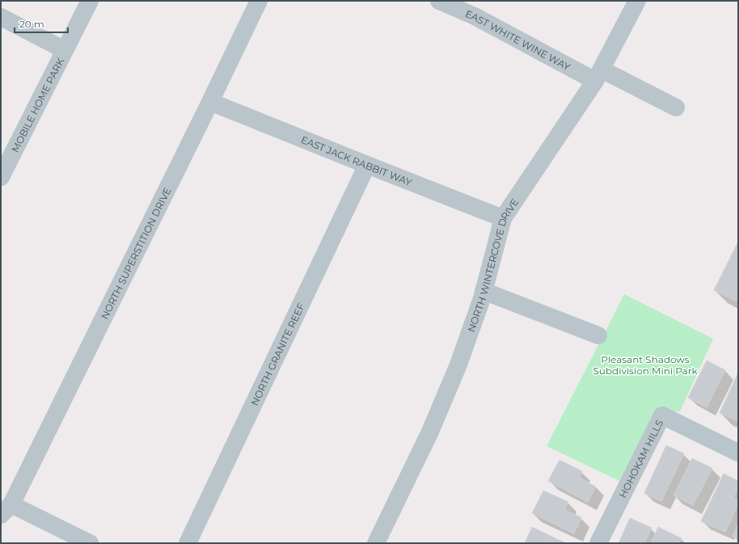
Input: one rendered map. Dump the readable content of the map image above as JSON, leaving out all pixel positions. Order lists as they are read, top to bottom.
{
  "streets": {
    "street": [
      "EAST WHITE WINE WAY",
      "MOBILE HOME PARK",
      "EAST JACK RABBIT WAY",
      "NORTH SUPERSTITION DRIVE",
      "NORTH WINTERCOVE DRIVE",
      "NORTH GRANITE REEF",
      "HOHOKAM HILLS"
    ]
  },
  "crossings": [
    ["EAST WHITE WINE WAY", "NORTH WINTERCOVE DRIVE"],
    ["EAST JACK RABBIT WAY", "NORTH SUPERSTITION DRIVE"],
    ["EAST JACK RABBIT WAY", "NORTH WINTERCOVE DRIVE"],
    ["EAST JACK RABBIT WAY", "NORTH GRANITE REEF"]
  ],
  "parks": ["Pleasant Shadows Subdivision Mini Park"],
  "scale_bar": "20 m"
}
